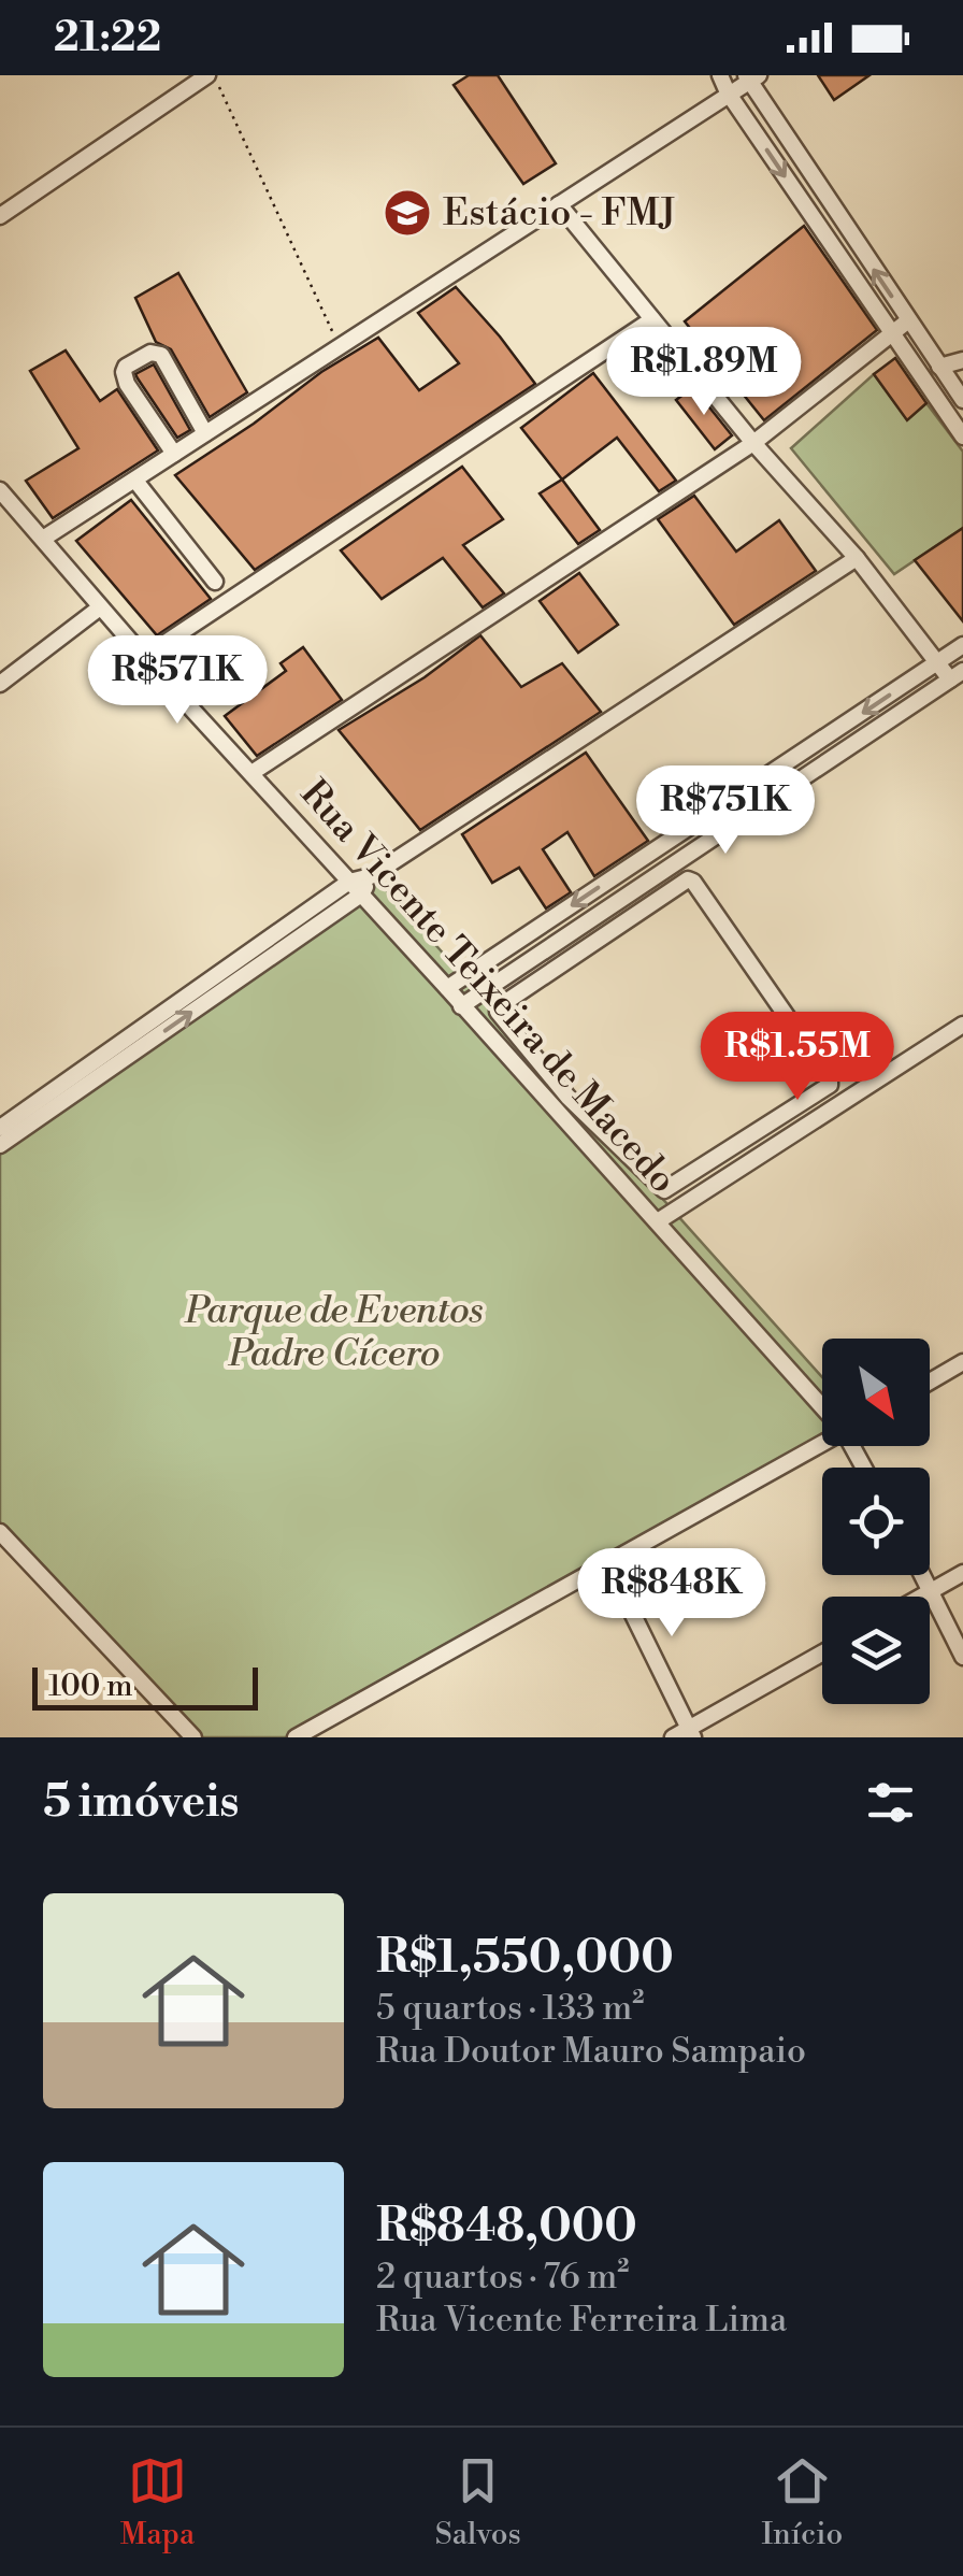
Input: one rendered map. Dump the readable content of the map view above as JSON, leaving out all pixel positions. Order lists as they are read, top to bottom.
{
  "streets": {
    "street": ["Rua Vicente Teixeira de Macedo"]
  },
  "parks": ["Parque de Eventos Padre Cícero"],
  "places": {
    "school or university": ["Estácio - FMJ"]
  },
  "scale_bar": "100 m",
  "north": "bottom right",
  "page": {
    "status": "21:22",
    "price": [
      "R$1.89M",
      "R$571K",
      "R$751K",
      "R$1.55M",
      "R$848K"
    ],
    "scale": "100 m",
    "heading": "5 imóveis",
    "list": [
      {
        "name": "R$1,550,000",
        "note": "5 quartos · 133 m² · Rua Doutor Mauro Sampaio"
      },
      {
        "name": "R$848,000",
        "note": "2 quartos · 76 m² · Rua Vicente Ferreira Lima"
      }
    ],
    "tabs": ["Mapa", "Salvos", "Início"]
  }
}
